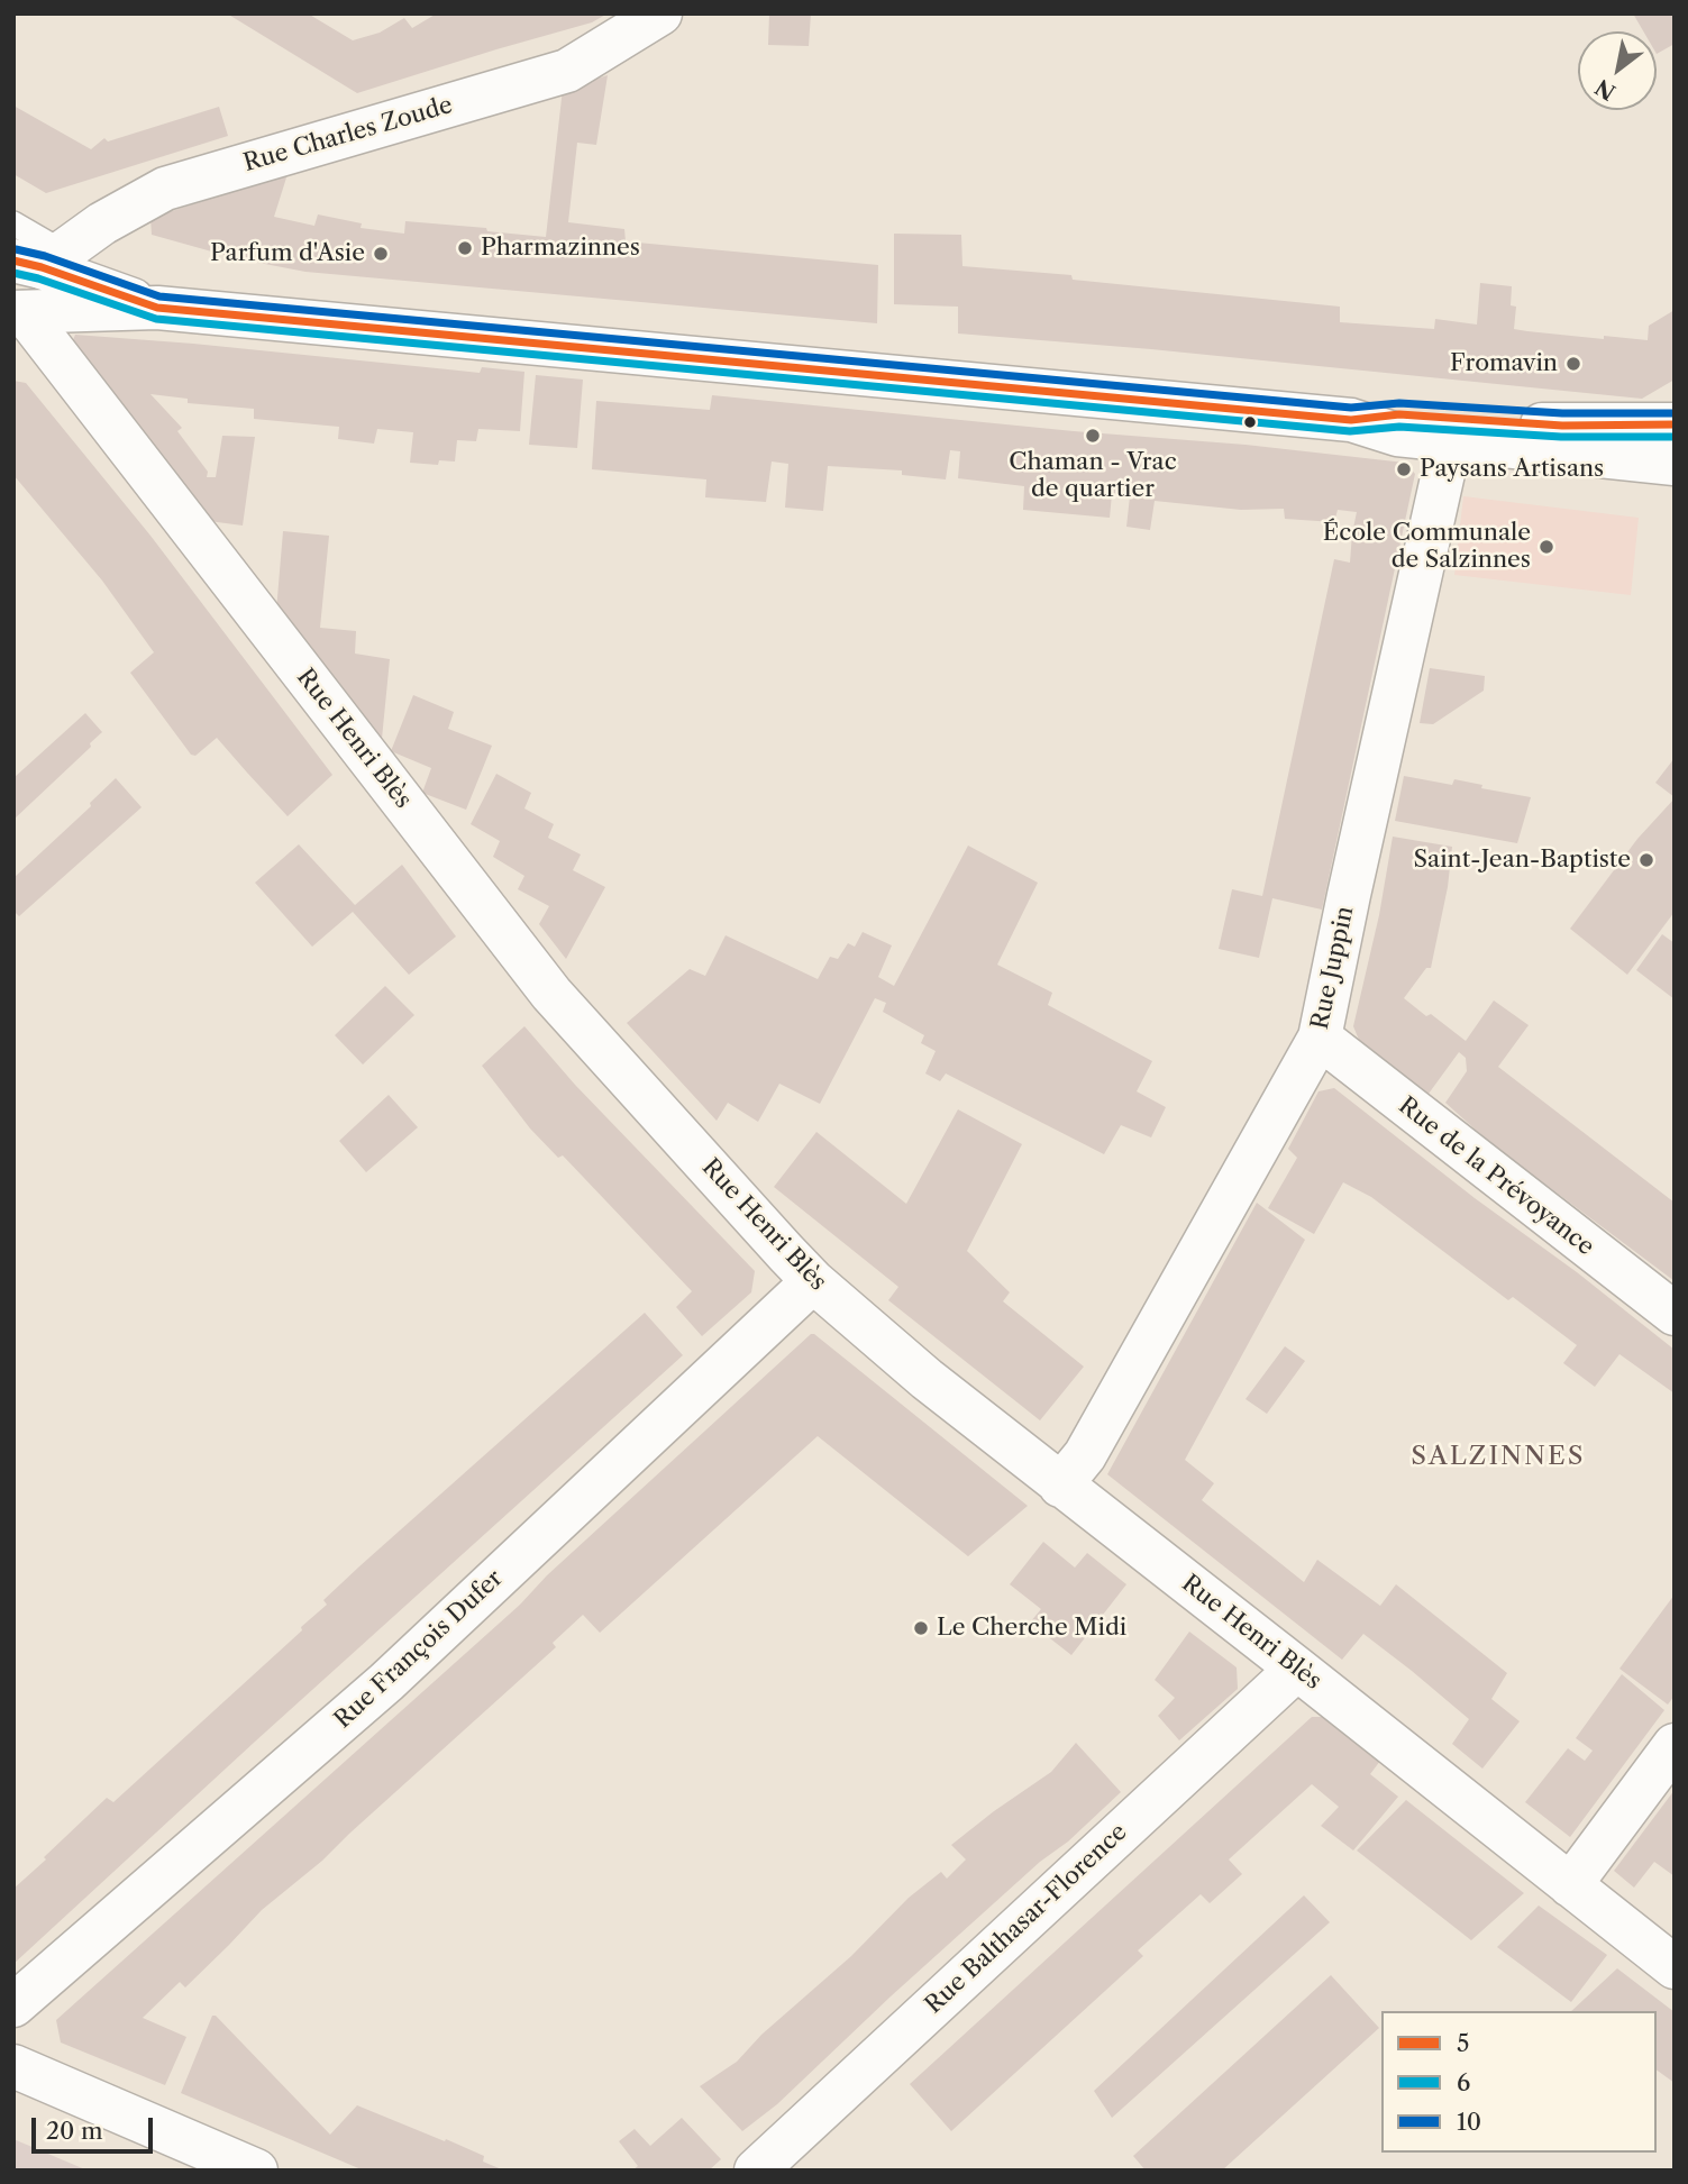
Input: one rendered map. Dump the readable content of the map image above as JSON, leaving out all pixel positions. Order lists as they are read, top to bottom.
{
  "streets": {
    "street": [
      "Rue Charles Zoude",
      "Rue Henri Blès",
      "Rue Juppin",
      "Rue de la Prévoyance",
      "Rue François Dufer",
      "Rue Balthasar-Florence"
    ]
  },
  "crossings": [
    ["Rue Henri Blès", "Rue Juppin"],
    ["Rue Henri Blès", "Rue François Dufer"],
    ["Rue Henri Blès", "Rue Balthasar-Florence"],
    ["Rue Juppin", "Rue de la Prévoyance"]
  ],
  "districts": ["SALZINNES"],
  "places": [
    "Pharmazinnes",
    "Parfum d'Asie",
    "Fromavin",
    "Chaman - Vrac de quartier",
    "Paysans Artisans",
    "École Communale de Salzinnes",
    "Saint-Jean-Baptiste",
    "Le Cherche Midi"
  ],
  "lines": ["transit line 10", "transit line 5", "transit line 6"],
  "legend": ["5", "6", "10"],
  "scale_bar": "20 m",
  "north": "bottom left"
}
